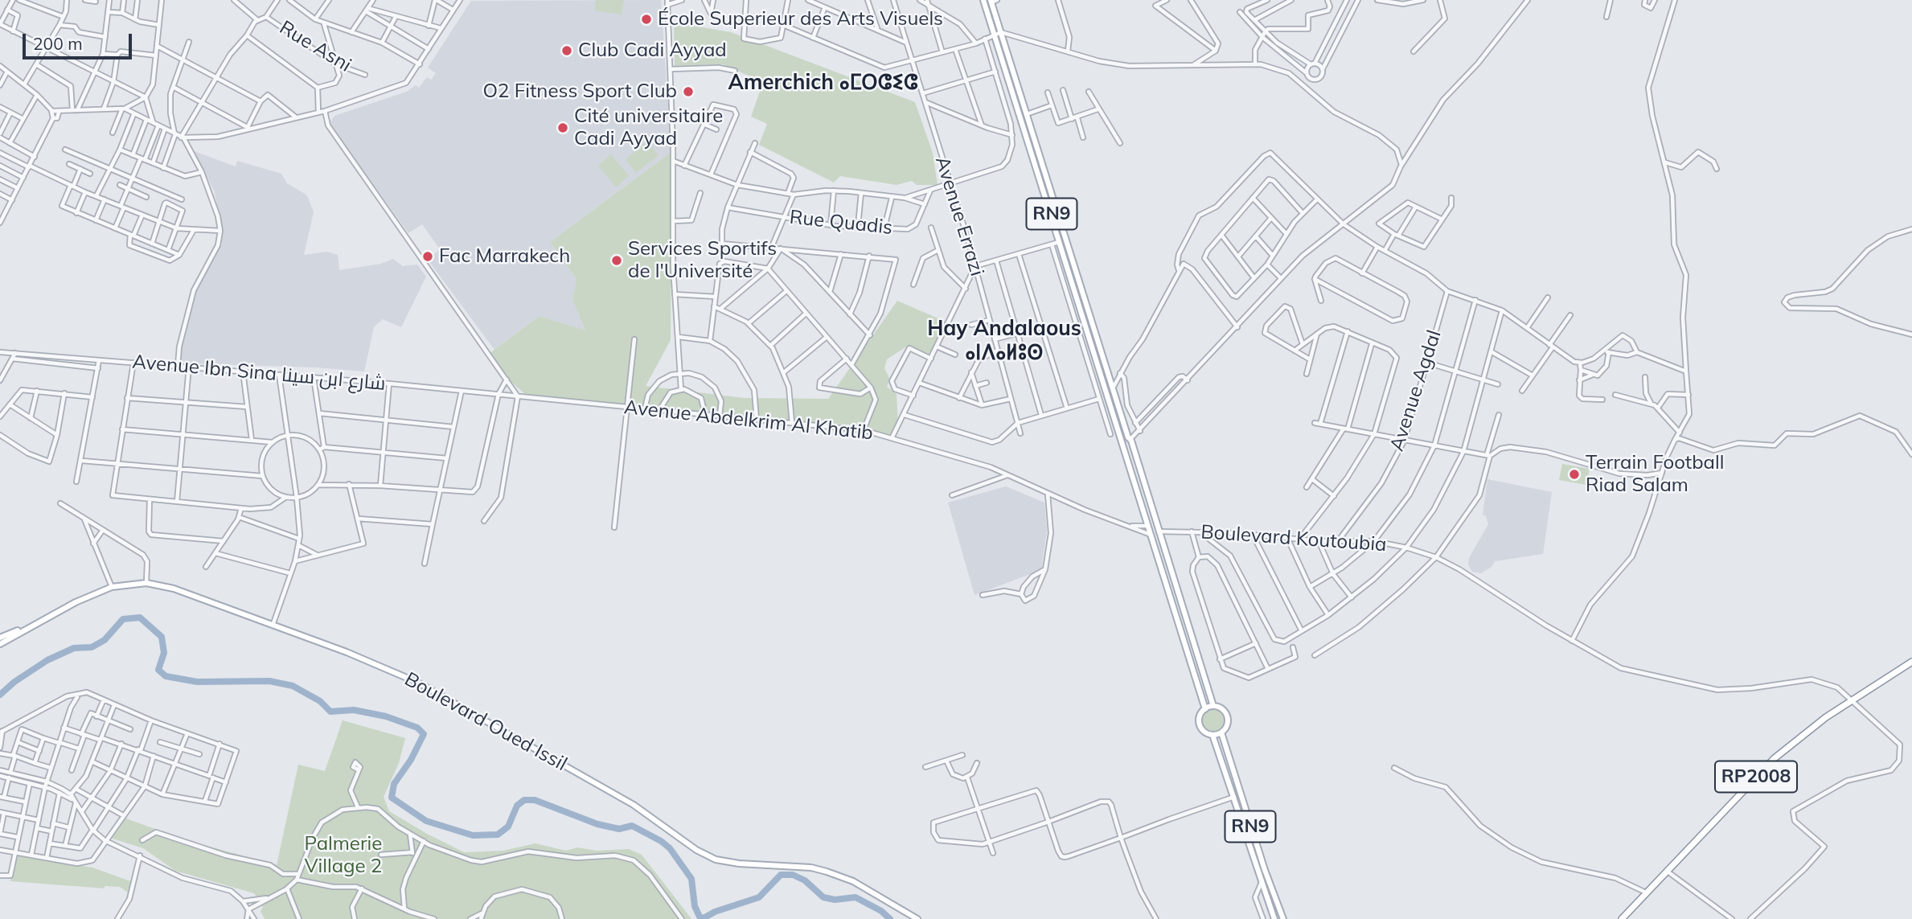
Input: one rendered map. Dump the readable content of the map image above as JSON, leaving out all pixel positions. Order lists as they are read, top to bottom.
{
  "streets": {
    "highway": ["RP2008"],
    "main road": ["RN9", "Boulevard Oued Issil"],
    "street": [
      "Rue Asni",
      "Avenue Errazi",
      "Rue Quadis",
      "Avenue Ibn Sina شارع ابن سينا",
      "Avenue Agdal",
      "Avenue Abdelkrim Al Khatib",
      "Boulevard Koutoubia"
    ]
  },
  "crossings": [
    ["RN9", "Avenue Abdelkrim Al Khatib"],
    ["RN9", "Boulevard Koutoubia"],
    ["Avenue Ibn Sina شارع ابن سينا", "Avenue Abdelkrim Al Khatib"],
    ["Avenue Agdal", "Boulevard Koutoubia"],
    ["Boulevard Koutoubia", "RP2008"]
  ],
  "districts": ["Amerchich ⴰⵎⵔⵛⵉⵛ", "Hay Andalaous ⴰⵏⴷⴰⵍⵓⵙ"],
  "parks": ["Palmerie Village 2"],
  "places": [
    "École Superieur des Arts Visuels",
    "Club Cadi Ayyad",
    "O2 Fitness Sport Club",
    "Cité universitaire Cadi Ayyad",
    "Fac Marrakech",
    "Services Sportifs de l'Université",
    "Terrain Football Riad Salam"
  ],
  "scale_bar": "200 m"
}
